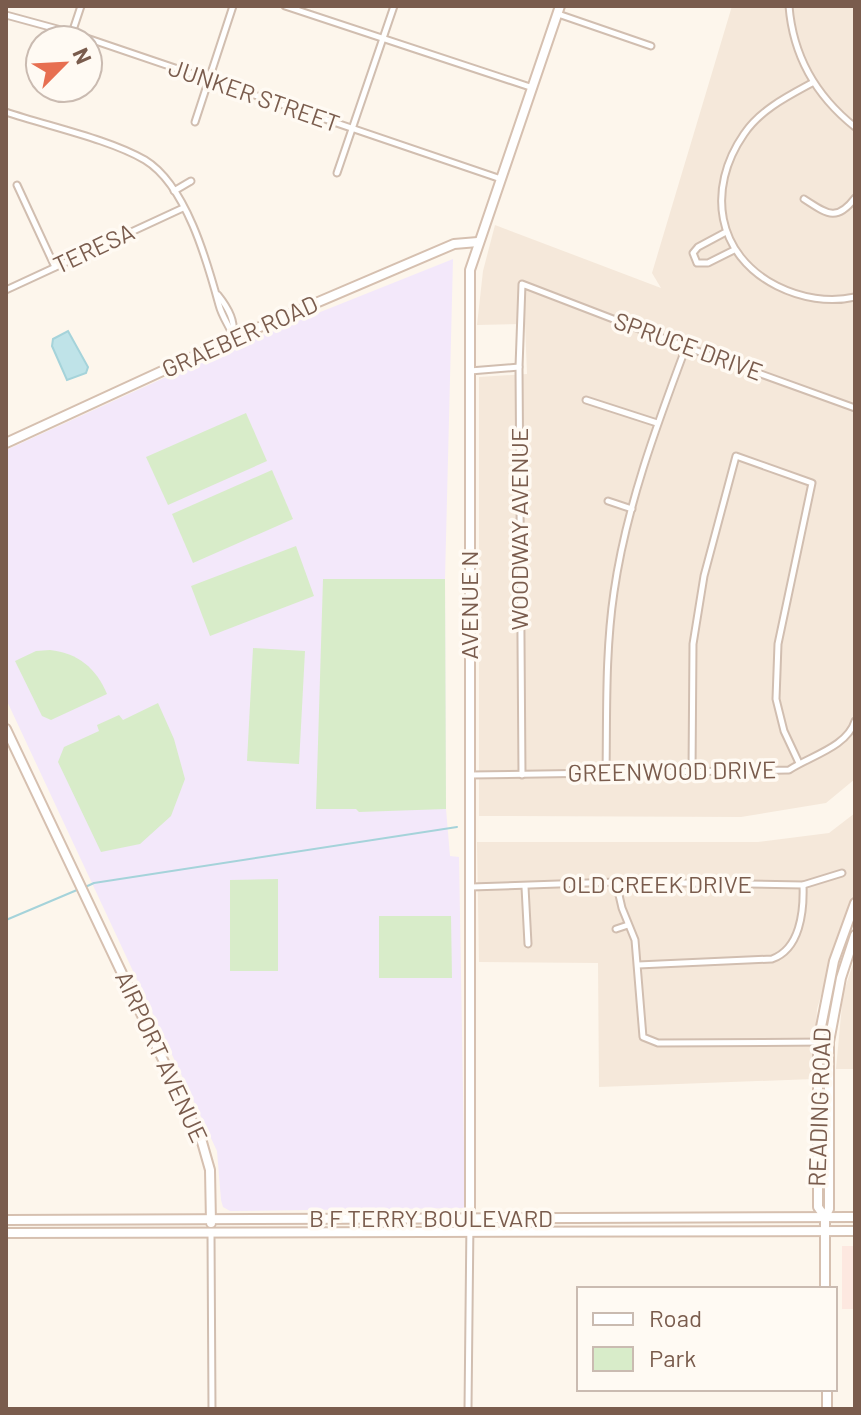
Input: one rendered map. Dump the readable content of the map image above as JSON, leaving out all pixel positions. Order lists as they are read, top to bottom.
{
  "streets": {
    "main road": [
      "GRAEBER ROAD",
      "AVENUE N",
      "AIRPORT AVENUE",
      "READING ROAD",
      "B F TERRY BOULEVARD"
    ],
    "street": [
      "JUNKER STREET",
      "TERESA",
      "SPRUCE DRIVE",
      "WOODWAY AVENUE",
      "GREENWOOD DRIVE",
      "OLD CREEK DRIVE"
    ]
  },
  "crossings": [
    ["JUNKER STREET", "AVENUE N"],
    ["GRAEBER ROAD", "AVENUE N"],
    ["SPRUCE DRIVE", "WOODWAY AVENUE"],
    ["WOODWAY AVENUE", "GREENWOOD DRIVE"],
    ["AVENUE N", "GREENWOOD DRIVE"],
    ["AVENUE N", "OLD CREEK DRIVE"],
    ["AVENUE N", "B F TERRY BOULEVARD"],
    ["AIRPORT AVENUE", "B F TERRY BOULEVARD"],
    ["READING ROAD", "B F TERRY BOULEVARD"]
  ],
  "legend": ["Road", "Park"],
  "north": "top right"
}
